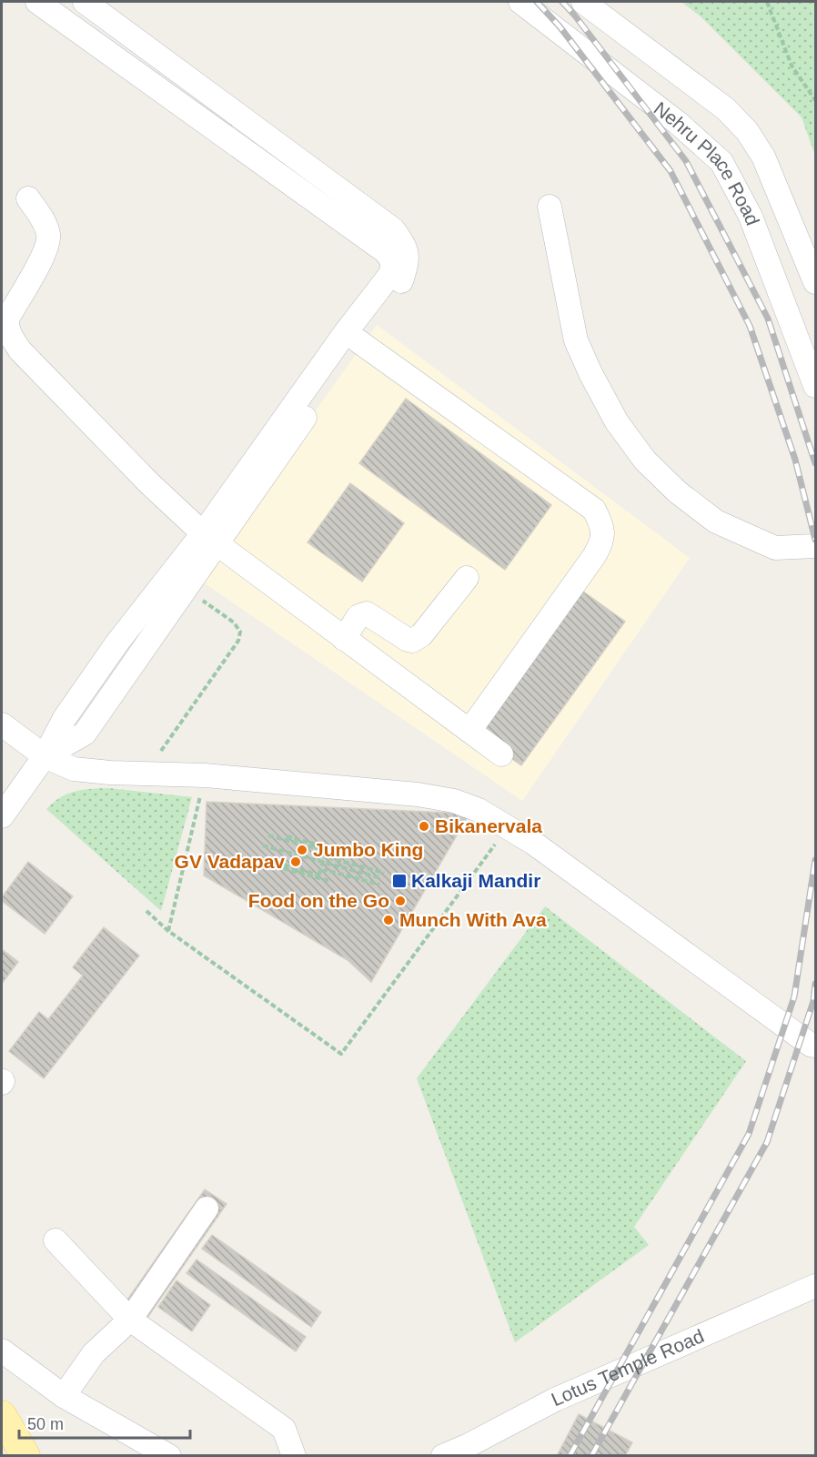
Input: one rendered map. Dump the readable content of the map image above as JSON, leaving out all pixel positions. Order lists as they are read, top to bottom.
{
  "streets": {
    "street": ["Nehru Place Road", "Lotus Temple Road"]
  },
  "places": {
    "other": [
      "Bikanervala",
      "Jumbo King",
      "GV Vadapav",
      "Food on the Go",
      "Munch With Ava"
    ],
    "transit": ["Kalkaji Mandir"]
  },
  "scale_bar": "50 m"
}
